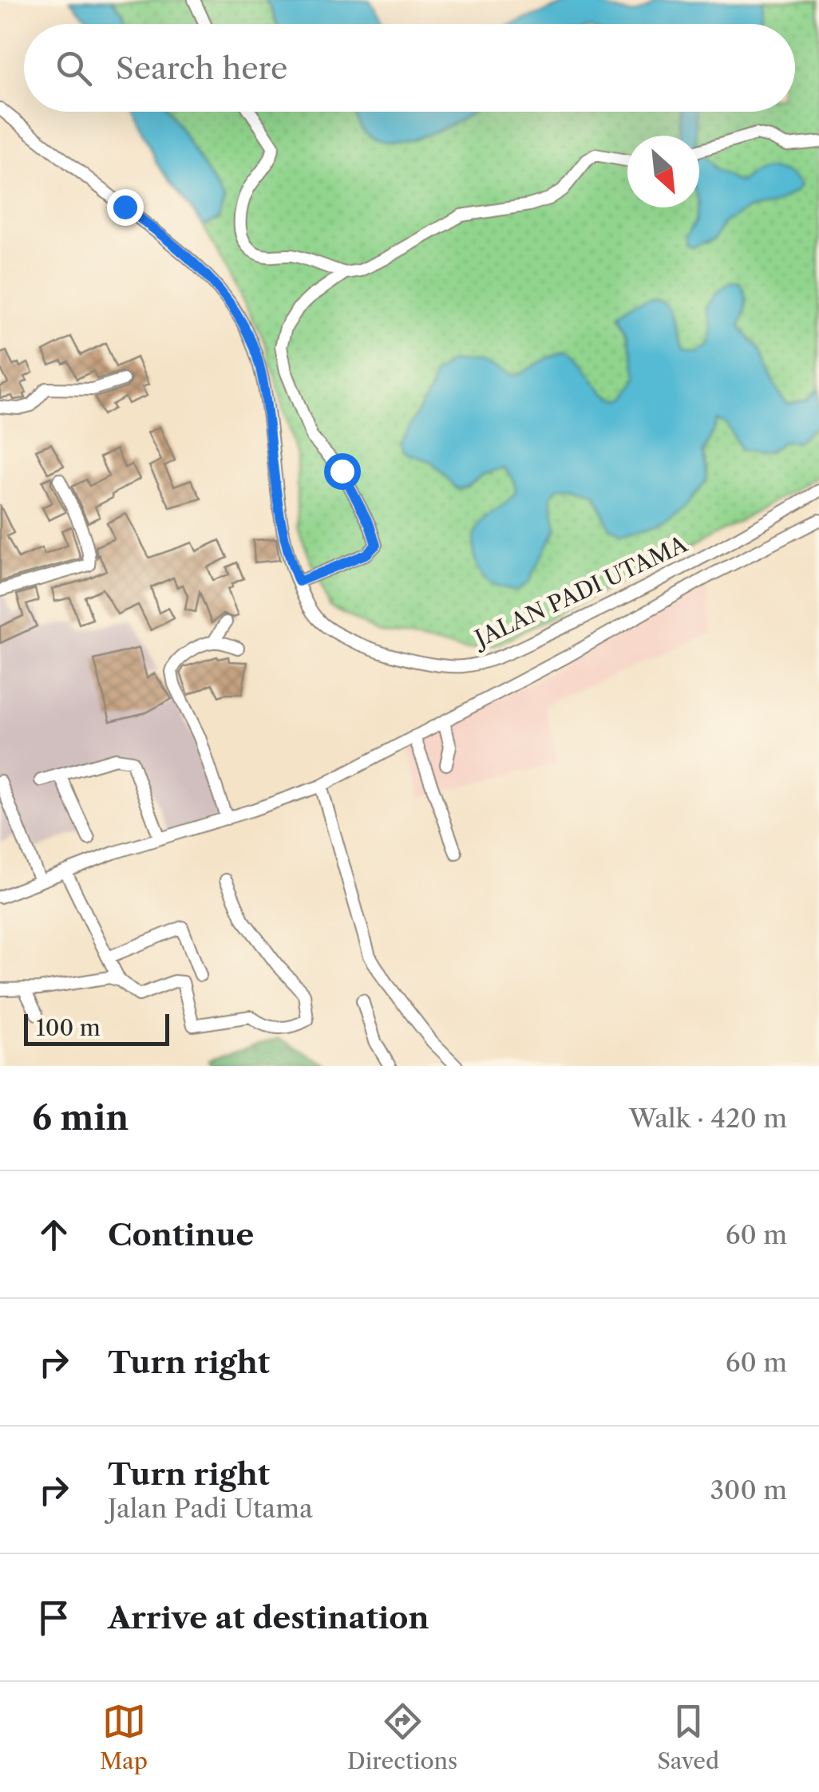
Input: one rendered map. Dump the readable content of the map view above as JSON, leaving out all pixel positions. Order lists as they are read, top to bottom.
{
  "streets": {
    "street": ["JALAN PADI UTAMA"]
  },
  "scale_bar": "100 m",
  "north": "bottom right",
  "page": {
    "search": "Search here",
    "scale": "100 m",
    "heading": ["6 min", "Walk · 420 m"],
    "list": [
      ["Continue", "60 m"],
      ["Turn right", "60 m"],
      ["Turn right", "Jalan Padi Utama", "300 m"],
      "Arrive at destination"
    ],
    "nav": ["Map", "Directions", "Saved"]
  }
}
